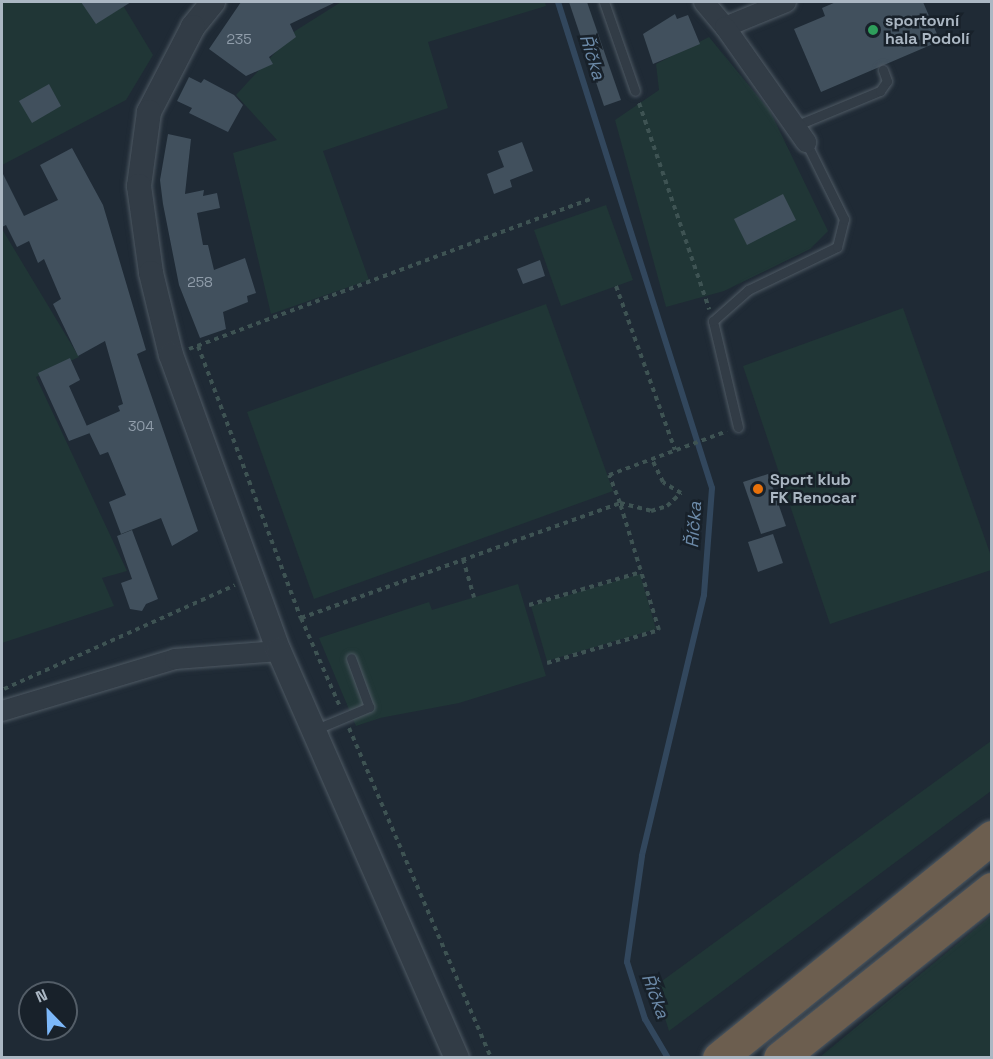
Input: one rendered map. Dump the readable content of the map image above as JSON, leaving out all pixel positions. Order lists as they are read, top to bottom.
{
  "water": ["Říčka"],
  "places": ["sportovní hala Podolí", "Sport klub FK Renocar"],
  "house_numbers": ["235", "258", "304"],
  "north": "top left"
}
